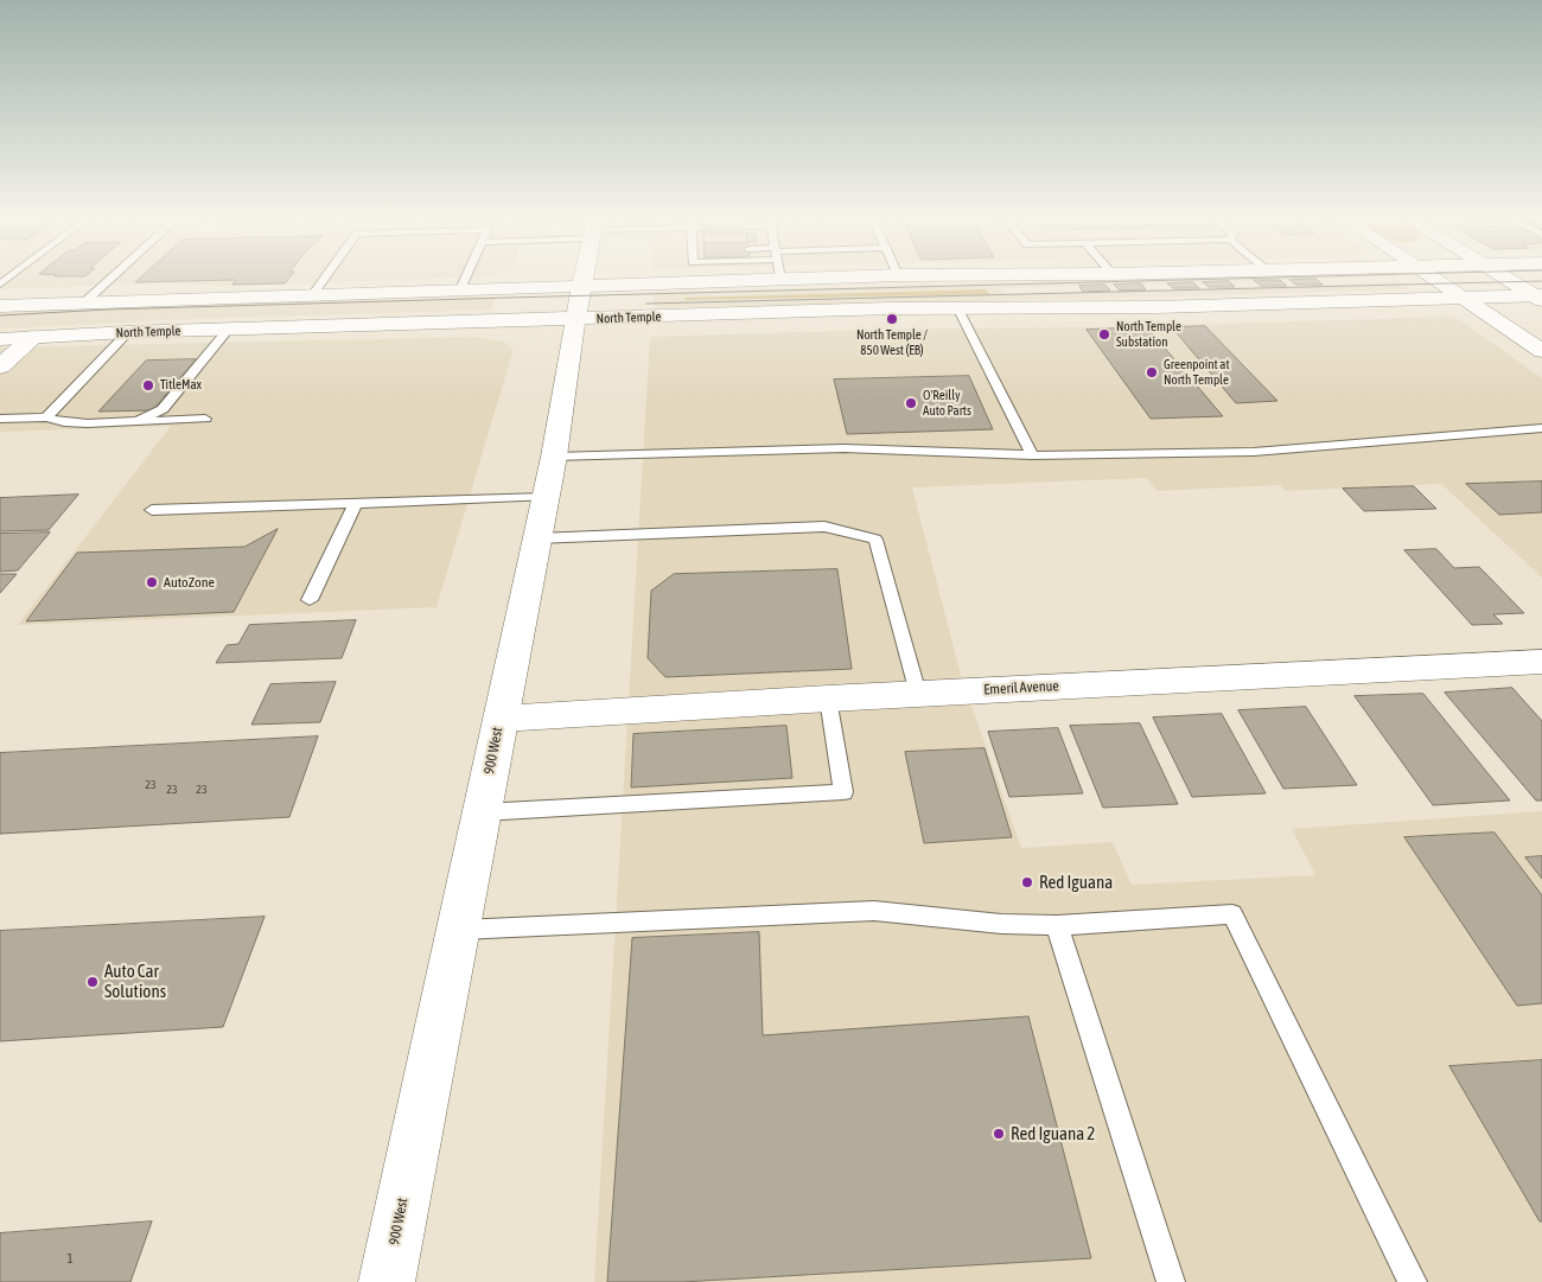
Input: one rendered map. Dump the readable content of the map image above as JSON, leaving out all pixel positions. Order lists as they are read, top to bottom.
{
  "streets": {
    "main road": ["North Temple", "Emeril Avenue", "900 West"]
  },
  "crossings": [
    ["North Temple", "900 West"],
    ["Emeril Avenue", "900 West"]
  ],
  "places": [
    "North Temple / 850 West (EB)",
    "North Temple Substation",
    "Greenpoint at North Temple",
    "TitleMax",
    "O'Reilly Auto Parts",
    "AutoZone",
    "Red Iguana",
    "Auto Car Solutions",
    "Red Iguana 2"
  ],
  "house_numbers": [
    "23",
    "23",
    "23",
    "1"
  ]
}
